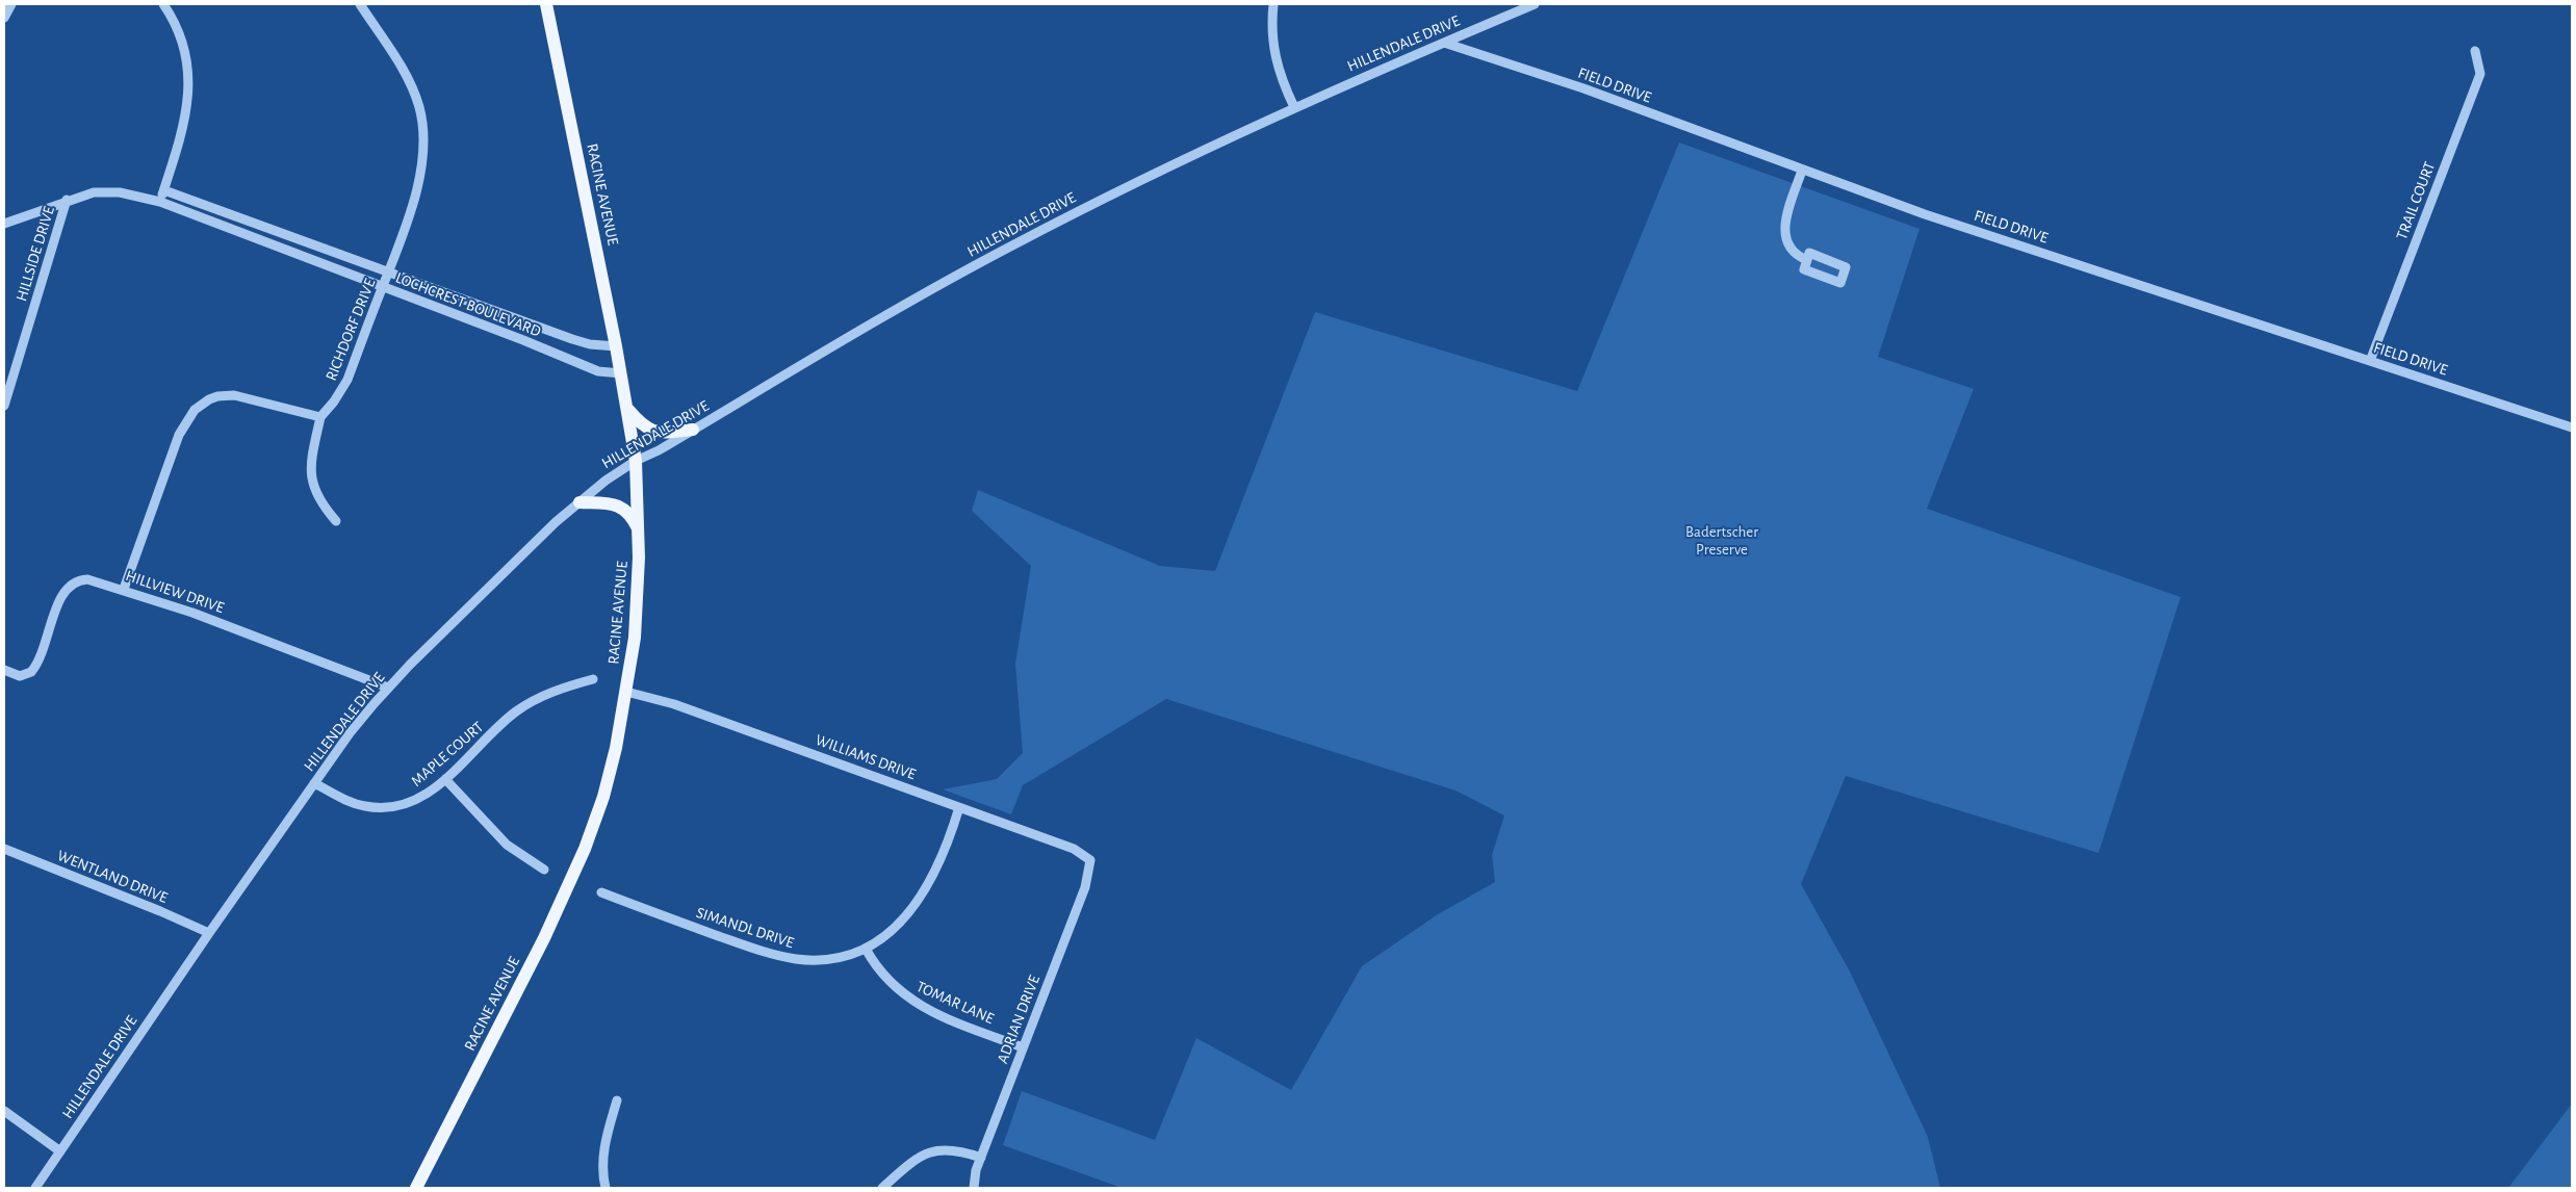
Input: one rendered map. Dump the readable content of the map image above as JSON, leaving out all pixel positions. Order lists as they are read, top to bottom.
{
  "streets": {
    "main road": ["RACINE AVENUE"],
    "street": [
      "HILLENDALE DRIVE",
      "FIELD DRIVE",
      "TRAIL COURT",
      "HILLSIDE DRIVE",
      "LOCHCREST BOULEVARD",
      "RICHDORF DRIVE",
      "HILLVIEW DRIVE",
      "MAPLE COURT",
      "WILLIAMS DRIVE",
      "WENTLAND DRIVE",
      "SIMANDL DRIVE",
      "TOMAR LANE",
      "ADRIAN DRIVE"
    ]
  },
  "crossings": [
    ["HILLENDALE DRIVE", "FIELD DRIVE"],
    ["HILLENDALE DRIVE", "RACINE AVENUE"],
    ["HILLENDALE DRIVE", "HILLVIEW DRIVE"],
    ["HILLENDALE DRIVE", "MAPLE COURT"],
    ["HILLENDALE DRIVE", "WENTLAND DRIVE"],
    ["FIELD DRIVE", "TRAIL COURT"],
    ["RACINE AVENUE", "LOCHCREST BOULEVARD"],
    ["RACINE AVENUE", "WILLIAMS DRIVE"],
    ["HILLSIDE DRIVE", "LOCHCREST BOULEVARD"],
    ["LOCHCREST BOULEVARD", "RICHDORF DRIVE"],
    ["WILLIAMS DRIVE", "SIMANDL DRIVE"],
    ["WILLIAMS DRIVE", "ADRIAN DRIVE"],
    ["SIMANDL DRIVE", "TOMAR LANE"],
    ["TOMAR LANE", "ADRIAN DRIVE"]
  ],
  "parks": ["Badertscher Preserve"]
}
